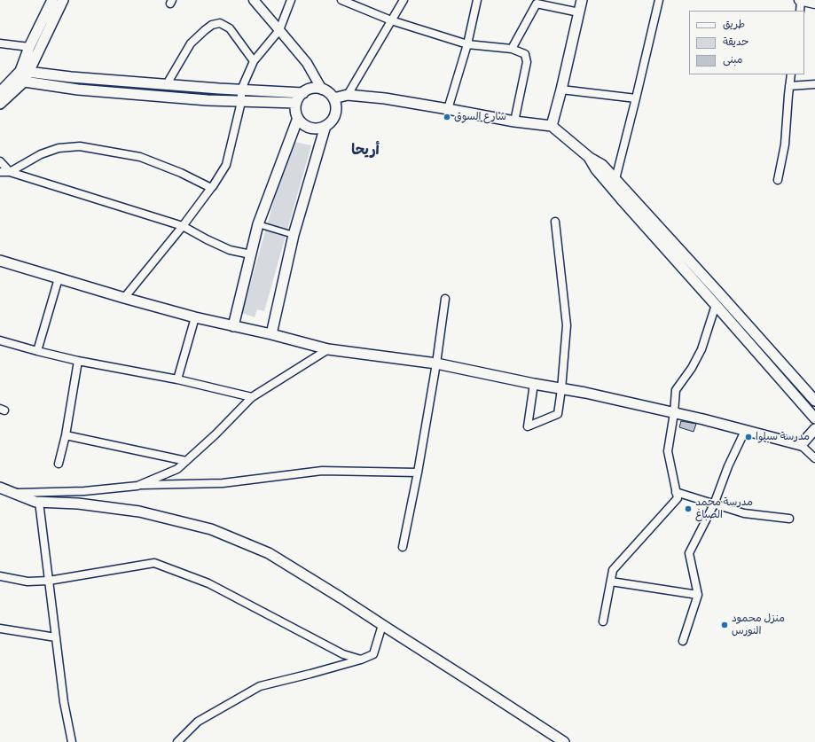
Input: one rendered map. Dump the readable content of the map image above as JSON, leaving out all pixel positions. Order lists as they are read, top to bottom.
{
  "districts": ["أريحا"],
  "places": [
    "شارع السوق",
    "مدرسة سبلوا",
    "مدرسة محمد الصباغ",
    "منزل محمود النورس"
  ],
  "legend": ["طريق", "حديقة", "مبنى"]
}
